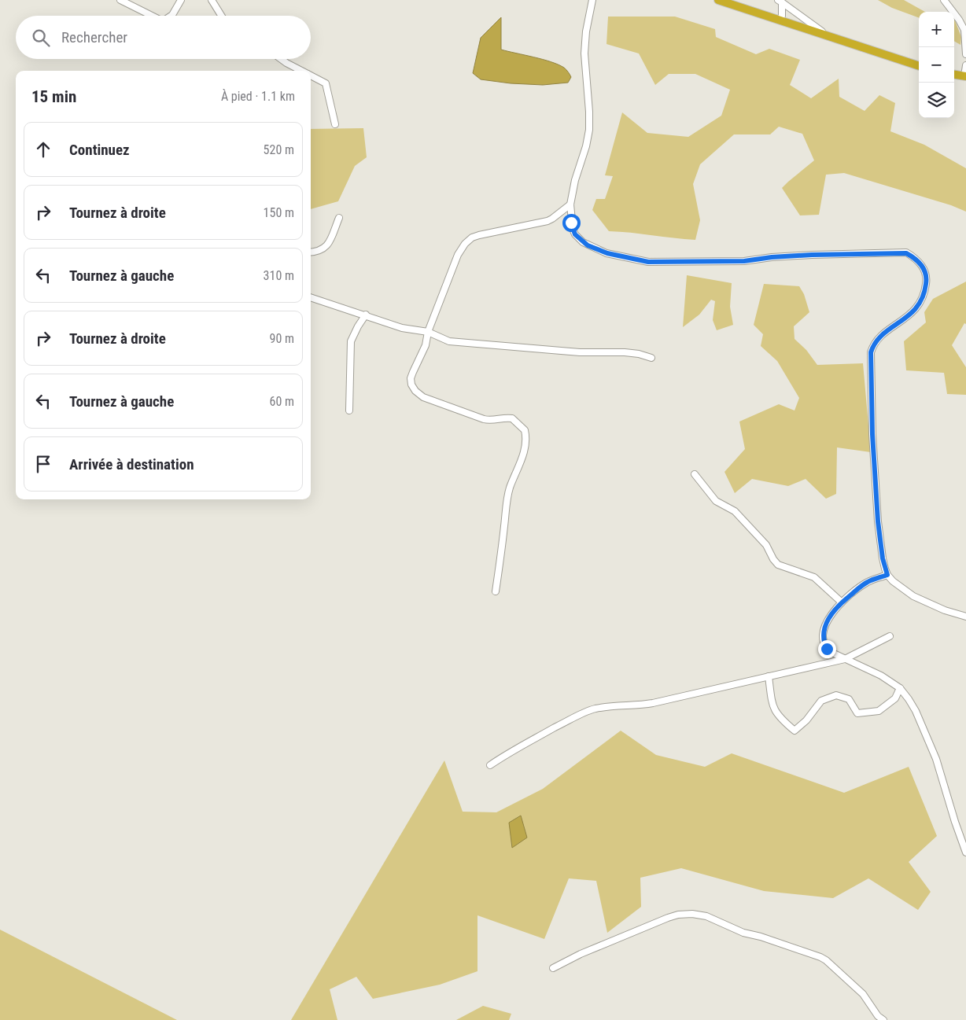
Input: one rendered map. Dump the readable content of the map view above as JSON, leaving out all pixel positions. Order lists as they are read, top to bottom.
{
  "page": {
    "map_buttons": ["+", "−"],
    "search": "Rechercher",
    "heading": ["15 min", "À pied · 1.1 km"],
    "list": [
      ["Continuez", "520 m"],
      ["Tournez à droite", "150 m"],
      ["Tournez à gauche", "310 m"],
      ["Tournez à droite", "90 m"],
      ["Tournez à gauche", "60 m"],
      "Arrivée à destination"
    ]
  }
}
